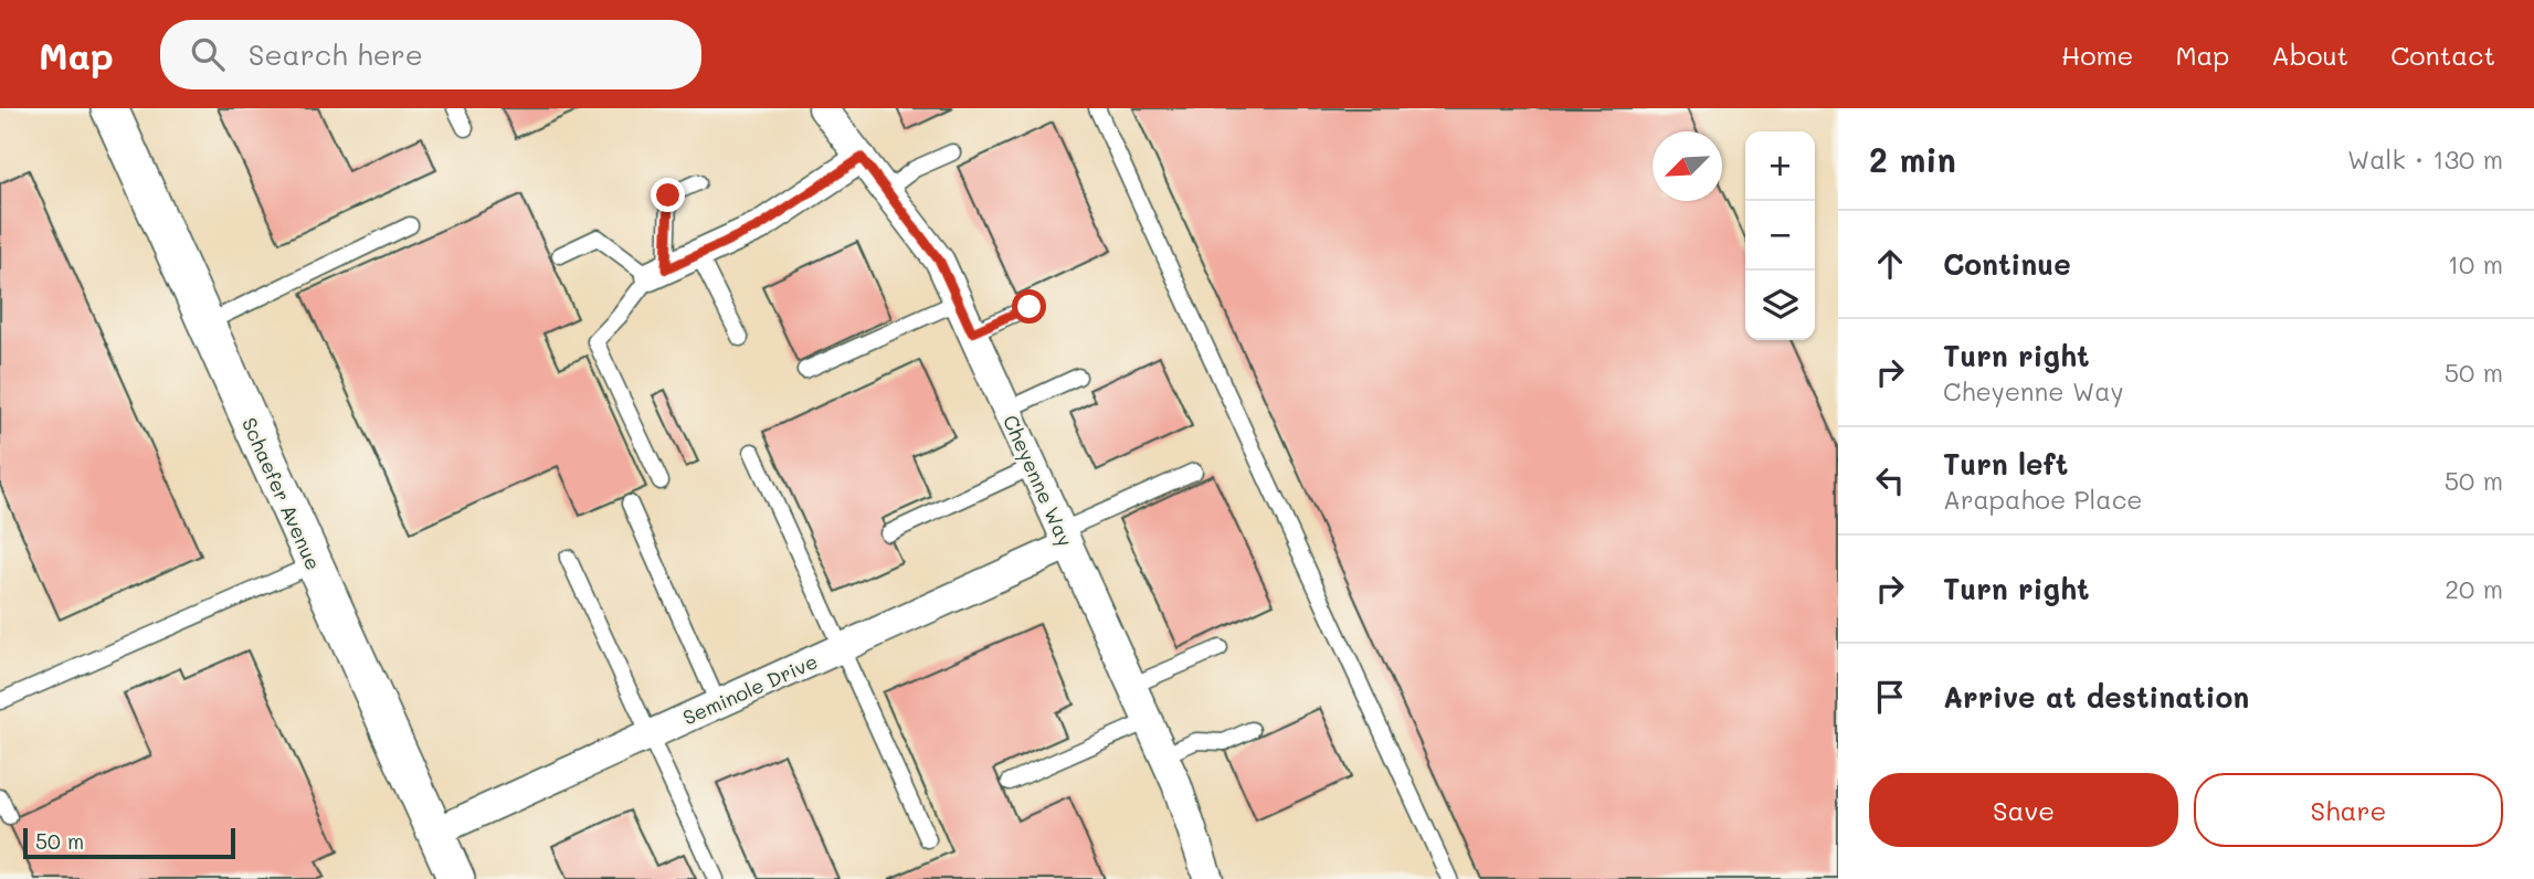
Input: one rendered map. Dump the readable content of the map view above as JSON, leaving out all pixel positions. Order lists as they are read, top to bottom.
{
  "streets": {
    "street": ["Cheyenne Way", "Schaefer Avenue", "Seminole Drive"]
  },
  "crossings": [
    ["Cheyenne Way", "Seminole Drive"],
    ["Schaefer Avenue", "Seminole Drive"]
  ],
  "scale_bar": "50 m",
  "north": "bottom left",
  "page": {
    "header": "Map",
    "search": "Search here",
    "nav": [
      "Home",
      "Map",
      "About",
      "Contact"
    ],
    "heading": ["2 min", "Walk · 130 m"],
    "map_buttons": ["+", "−"],
    "list": [
      ["Continue", "10 m"],
      ["Turn right", "Cheyenne Way", "50 m"],
      ["Turn left", "Arapahoe Place", "50 m"],
      ["Turn right", "20 m"],
      "Arrive at destination"
    ],
    "buttons": ["Save", "Share"],
    "scale": "50 m"
  }
}
